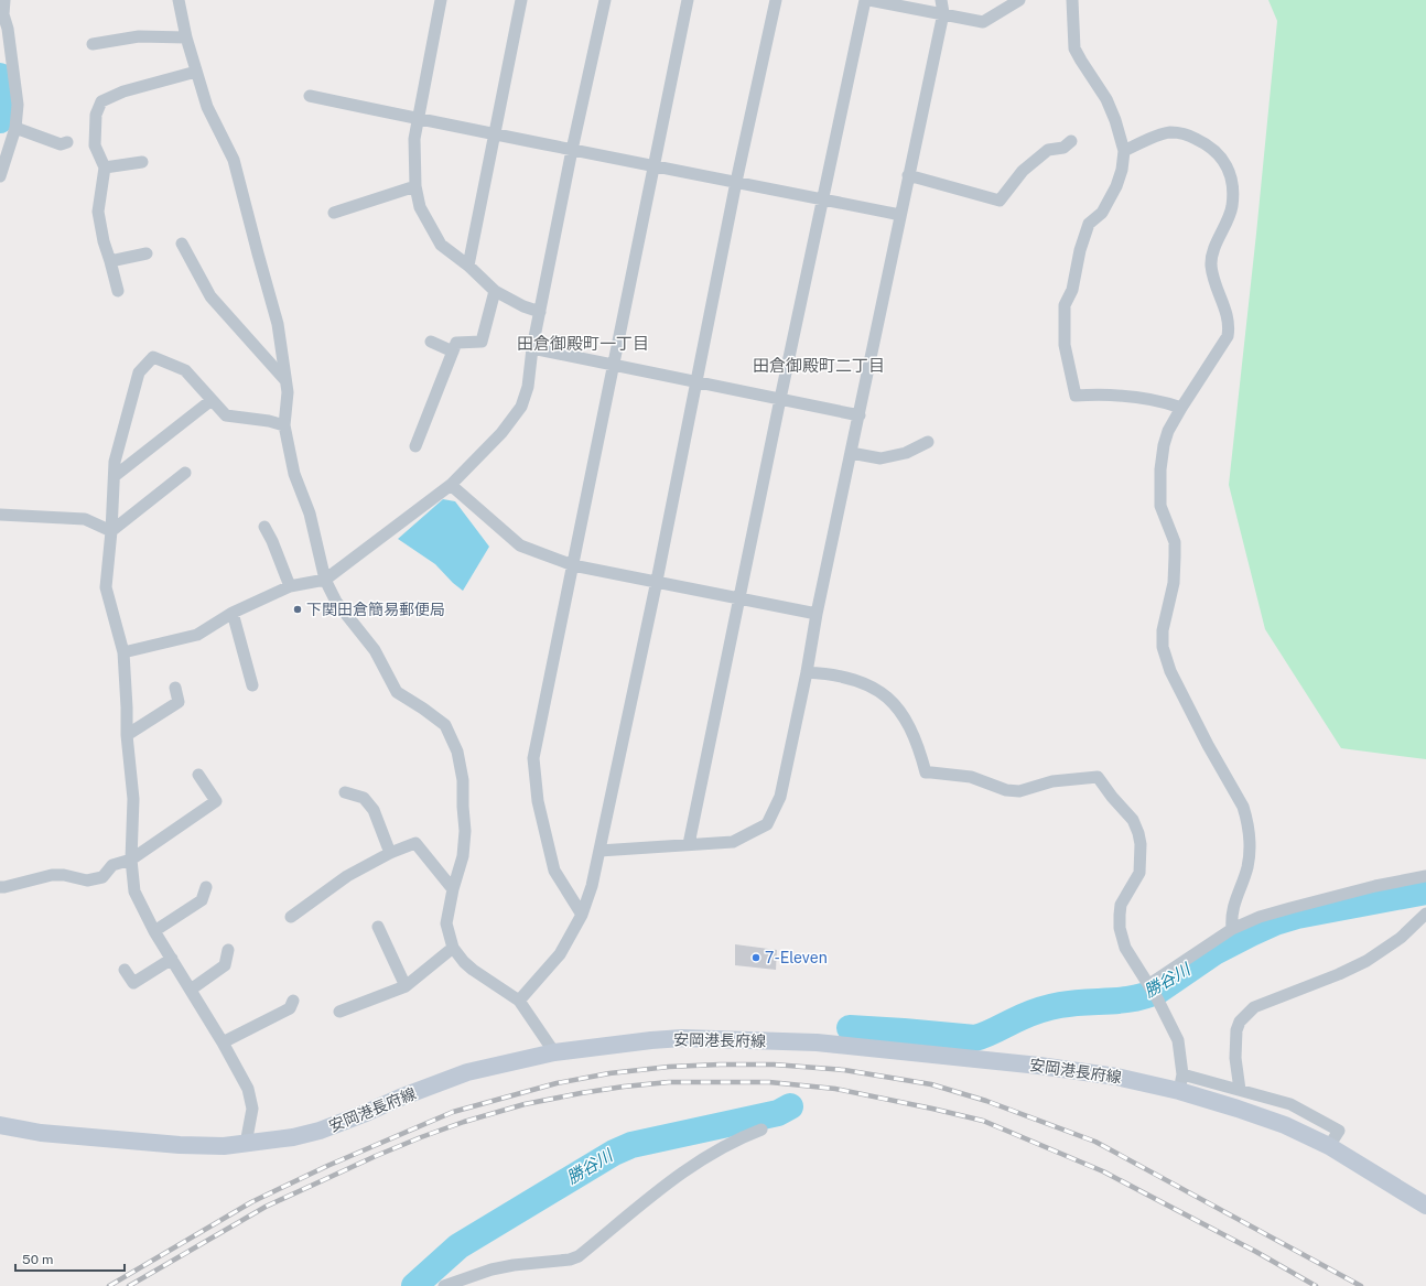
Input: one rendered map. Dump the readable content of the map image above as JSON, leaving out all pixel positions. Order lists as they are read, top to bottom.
{
  "streets": {
    "main road": ["安岡港長府線"]
  },
  "districts": ["田倉御殿町一丁目", "田倉御殿町二丁目"],
  "water": ["勝谷川"],
  "places": ["下関田倉簡易郵便局", "7-Eleven"],
  "scale_bar": "50 m"
}
